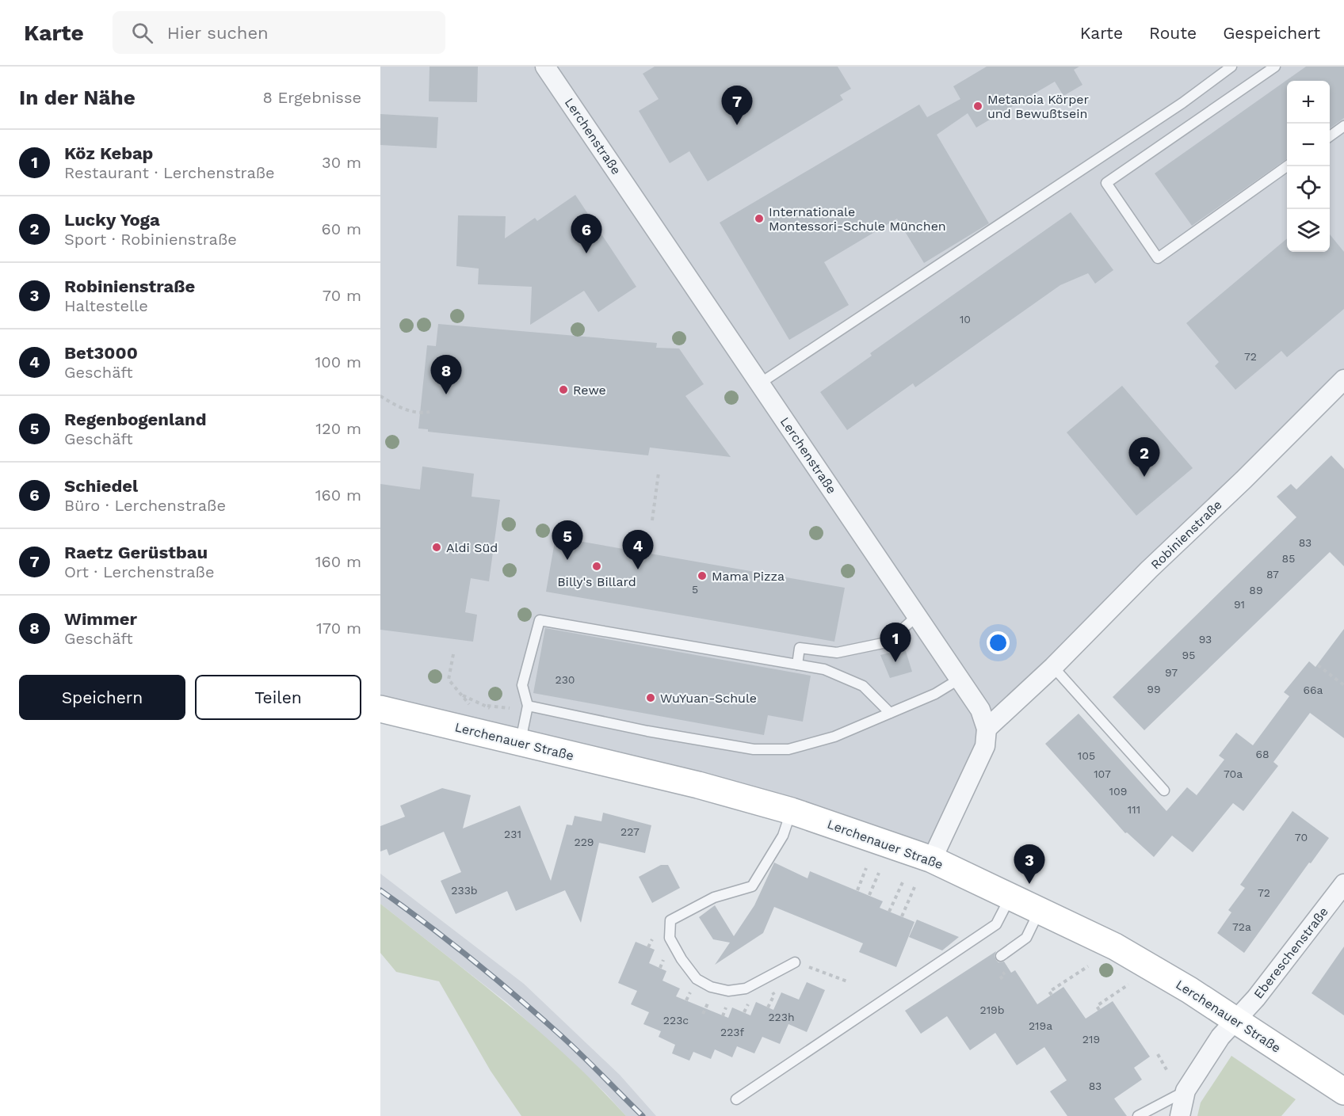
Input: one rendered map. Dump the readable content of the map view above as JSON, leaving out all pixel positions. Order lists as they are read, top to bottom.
{
  "streets": {
    "main road": ["Lerchenauer Straße"],
    "street": ["Lerchenstraße", "Robinienstraße", "Ebereschenstraße"]
  },
  "crossings": [
    ["Lerchenstraße", "Robinienstraße"],
    ["Lerchenauer Straße", "Ebereschenstraße"]
  ],
  "places": [
    "Metanoia Körper und Bewußtsein",
    "Internationale Montessori-Schule München",
    "Rewe",
    "Aldi Süd",
    "Billy's Billard",
    "Mama Pizza",
    "WuYuan-Schule"
  ],
  "house_numbers": [
    "10",
    "72",
    "83",
    "85",
    "87",
    "5",
    "89",
    "91",
    "93",
    "95",
    "97",
    "230",
    "99",
    "66a",
    "68",
    "105",
    "107",
    "70a",
    "109",
    "111",
    "227",
    "231",
    "70",
    "229",
    "233b",
    "72",
    "72a",
    "219b",
    "223h",
    "223c",
    "219a",
    "223f",
    "219",
    "83"
  ],
  "page": {
    "header": "Karte",
    "search": "Hier suchen",
    "nav": ["Karte", "Route", "Gespeichert"],
    "heading": ["In der Nähe", "8 Ergebnisse"],
    "map_buttons": ["+", "−"],
    "pins": [
      "7",
      "6",
      "8",
      "2",
      "5",
      "4",
      "1",
      "3"
    ],
    "list": [
      {
        "mark": "1",
        "name": "Köz Kebap",
        "note": "Restaurant · Lerchenstraße",
        "value": "30 m"
      },
      {
        "mark": "2",
        "name": "Lucky Yoga",
        "note": "Sport · Robinienstraße",
        "value": "60 m"
      },
      {
        "mark": "3",
        "name": "Robinienstraße",
        "note": "Haltestelle",
        "value": "70 m"
      },
      {
        "mark": "4",
        "name": "Bet3000",
        "note": "Geschäft",
        "value": "100 m"
      },
      {
        "mark": "5",
        "name": "Regenbogenland",
        "note": "Geschäft",
        "value": "120 m"
      },
      {
        "mark": "6",
        "name": "Schiedel",
        "note": "Büro · Lerchenstraße",
        "value": "160 m"
      },
      {
        "mark": "7",
        "name": "Raetz Gerüstbau",
        "note": "Ort · Lerchenstraße",
        "value": "160 m"
      },
      {
        "mark": "8",
        "name": "Wimmer",
        "note": "Geschäft",
        "value": "170 m"
      }
    ],
    "buttons": ["Speichern", "Teilen"]
  }
}
